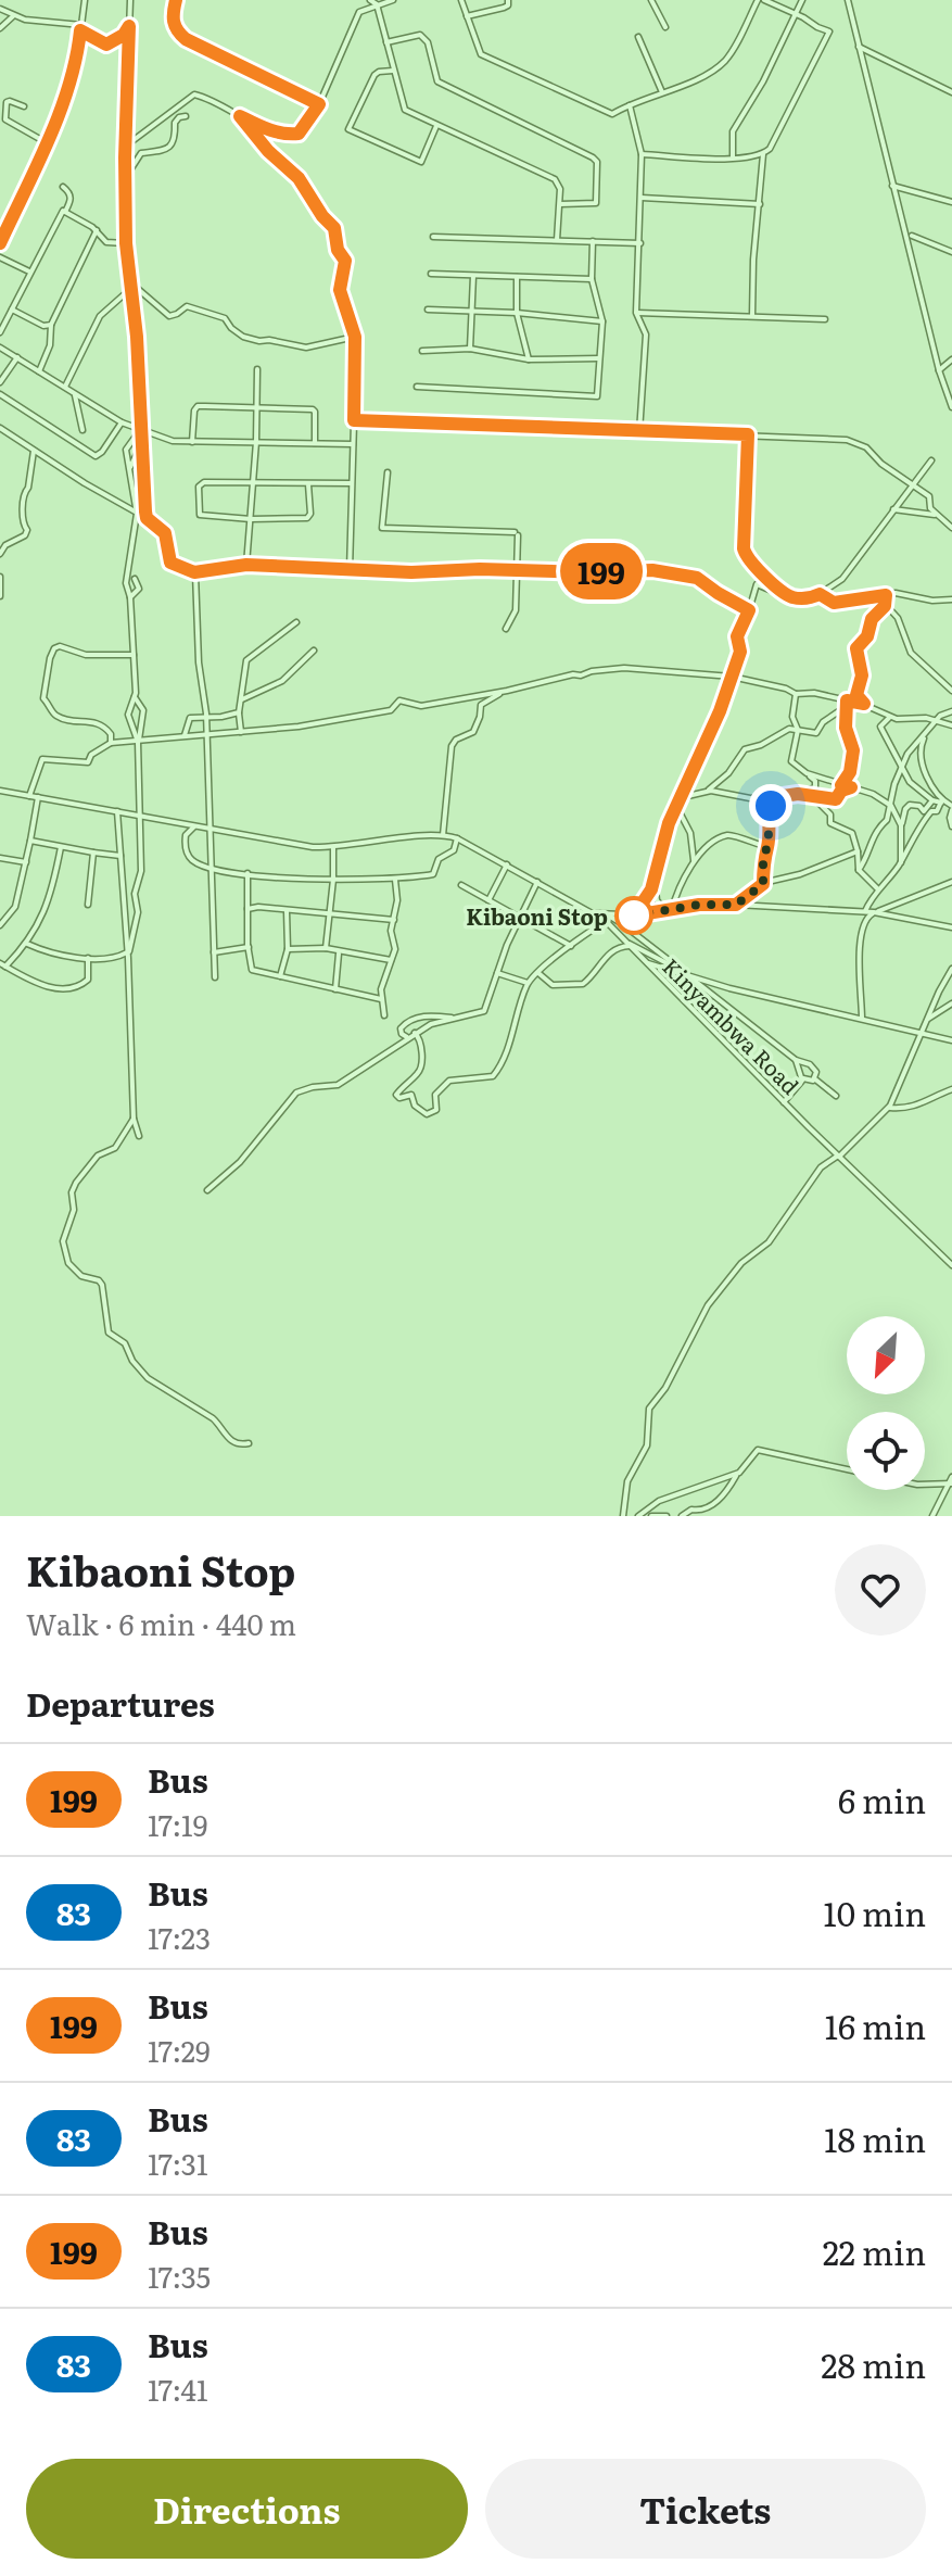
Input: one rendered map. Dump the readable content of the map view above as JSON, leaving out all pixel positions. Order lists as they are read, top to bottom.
{
  "streets": {
    "street": ["Kinyambwa Road"]
  },
  "places": ["Kibaoni Stop"],
  "lines": ["bus line 199"],
  "north": "bottom left",
  "page": {
    "on_map": "199",
    "heading": [
      ["Kibaoni Stop", "Walk · 6 min · 440 m"],
      "Departures"
    ],
    "list": [
      {
        "mark": "199",
        "name": "Bus",
        "note": "17:19",
        "value": "6 min"
      },
      {
        "mark": "83",
        "name": "Bus",
        "note": "17:23",
        "value": "10 min"
      },
      {
        "mark": "199",
        "name": "Bus",
        "note": "17:29",
        "value": "16 min"
      },
      {
        "mark": "83",
        "name": "Bus",
        "note": "17:31",
        "value": "18 min"
      },
      {
        "mark": "199",
        "name": "Bus",
        "note": "17:35",
        "value": "22 min"
      },
      {
        "mark": "83",
        "name": "Bus",
        "note": "17:41",
        "value": "28 min"
      }
    ],
    "buttons": ["Directions", "Tickets"]
  }
}
